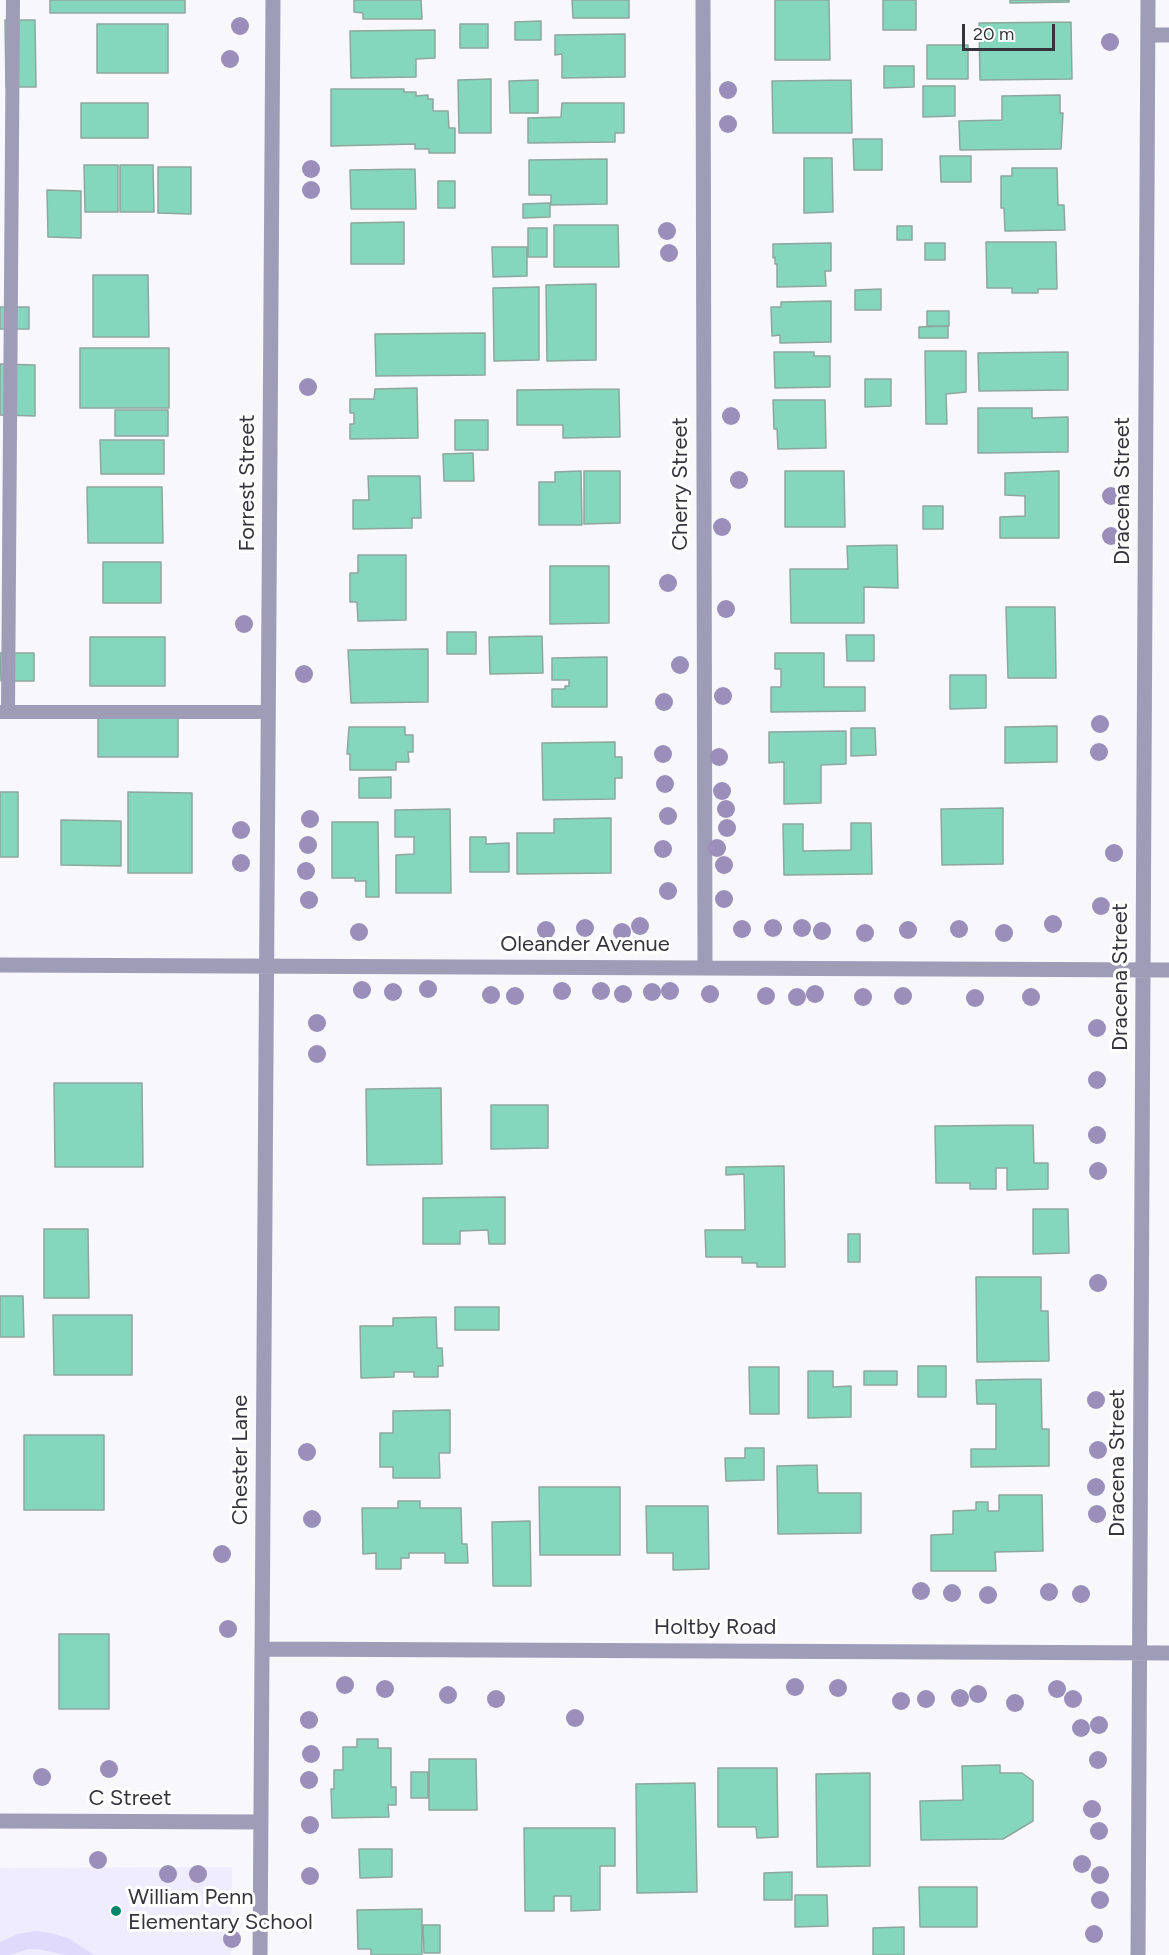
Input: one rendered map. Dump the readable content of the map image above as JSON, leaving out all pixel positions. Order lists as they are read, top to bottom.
{
  "streets": {
    "street": [
      "Forrest Street",
      "Cherry Street",
      "Dracena Street",
      "Oleander Avenue",
      "Chester Lane",
      "Holtby Road",
      "C Street"
    ]
  },
  "crossings": [
    ["Forrest Street", "Oleander Avenue"],
    ["Forrest Street", "Chester Lane"],
    ["Cherry Street", "Oleander Avenue"],
    ["Dracena Street", "Oleander Avenue"],
    ["Dracena Street", "Holtby Road"],
    ["Oleander Avenue", "Chester Lane"],
    ["Chester Lane", "Holtby Road"],
    ["Chester Lane", "C Street"]
  ],
  "places": ["William Penn Elementary School"],
  "scale_bar": "20 m"
}
